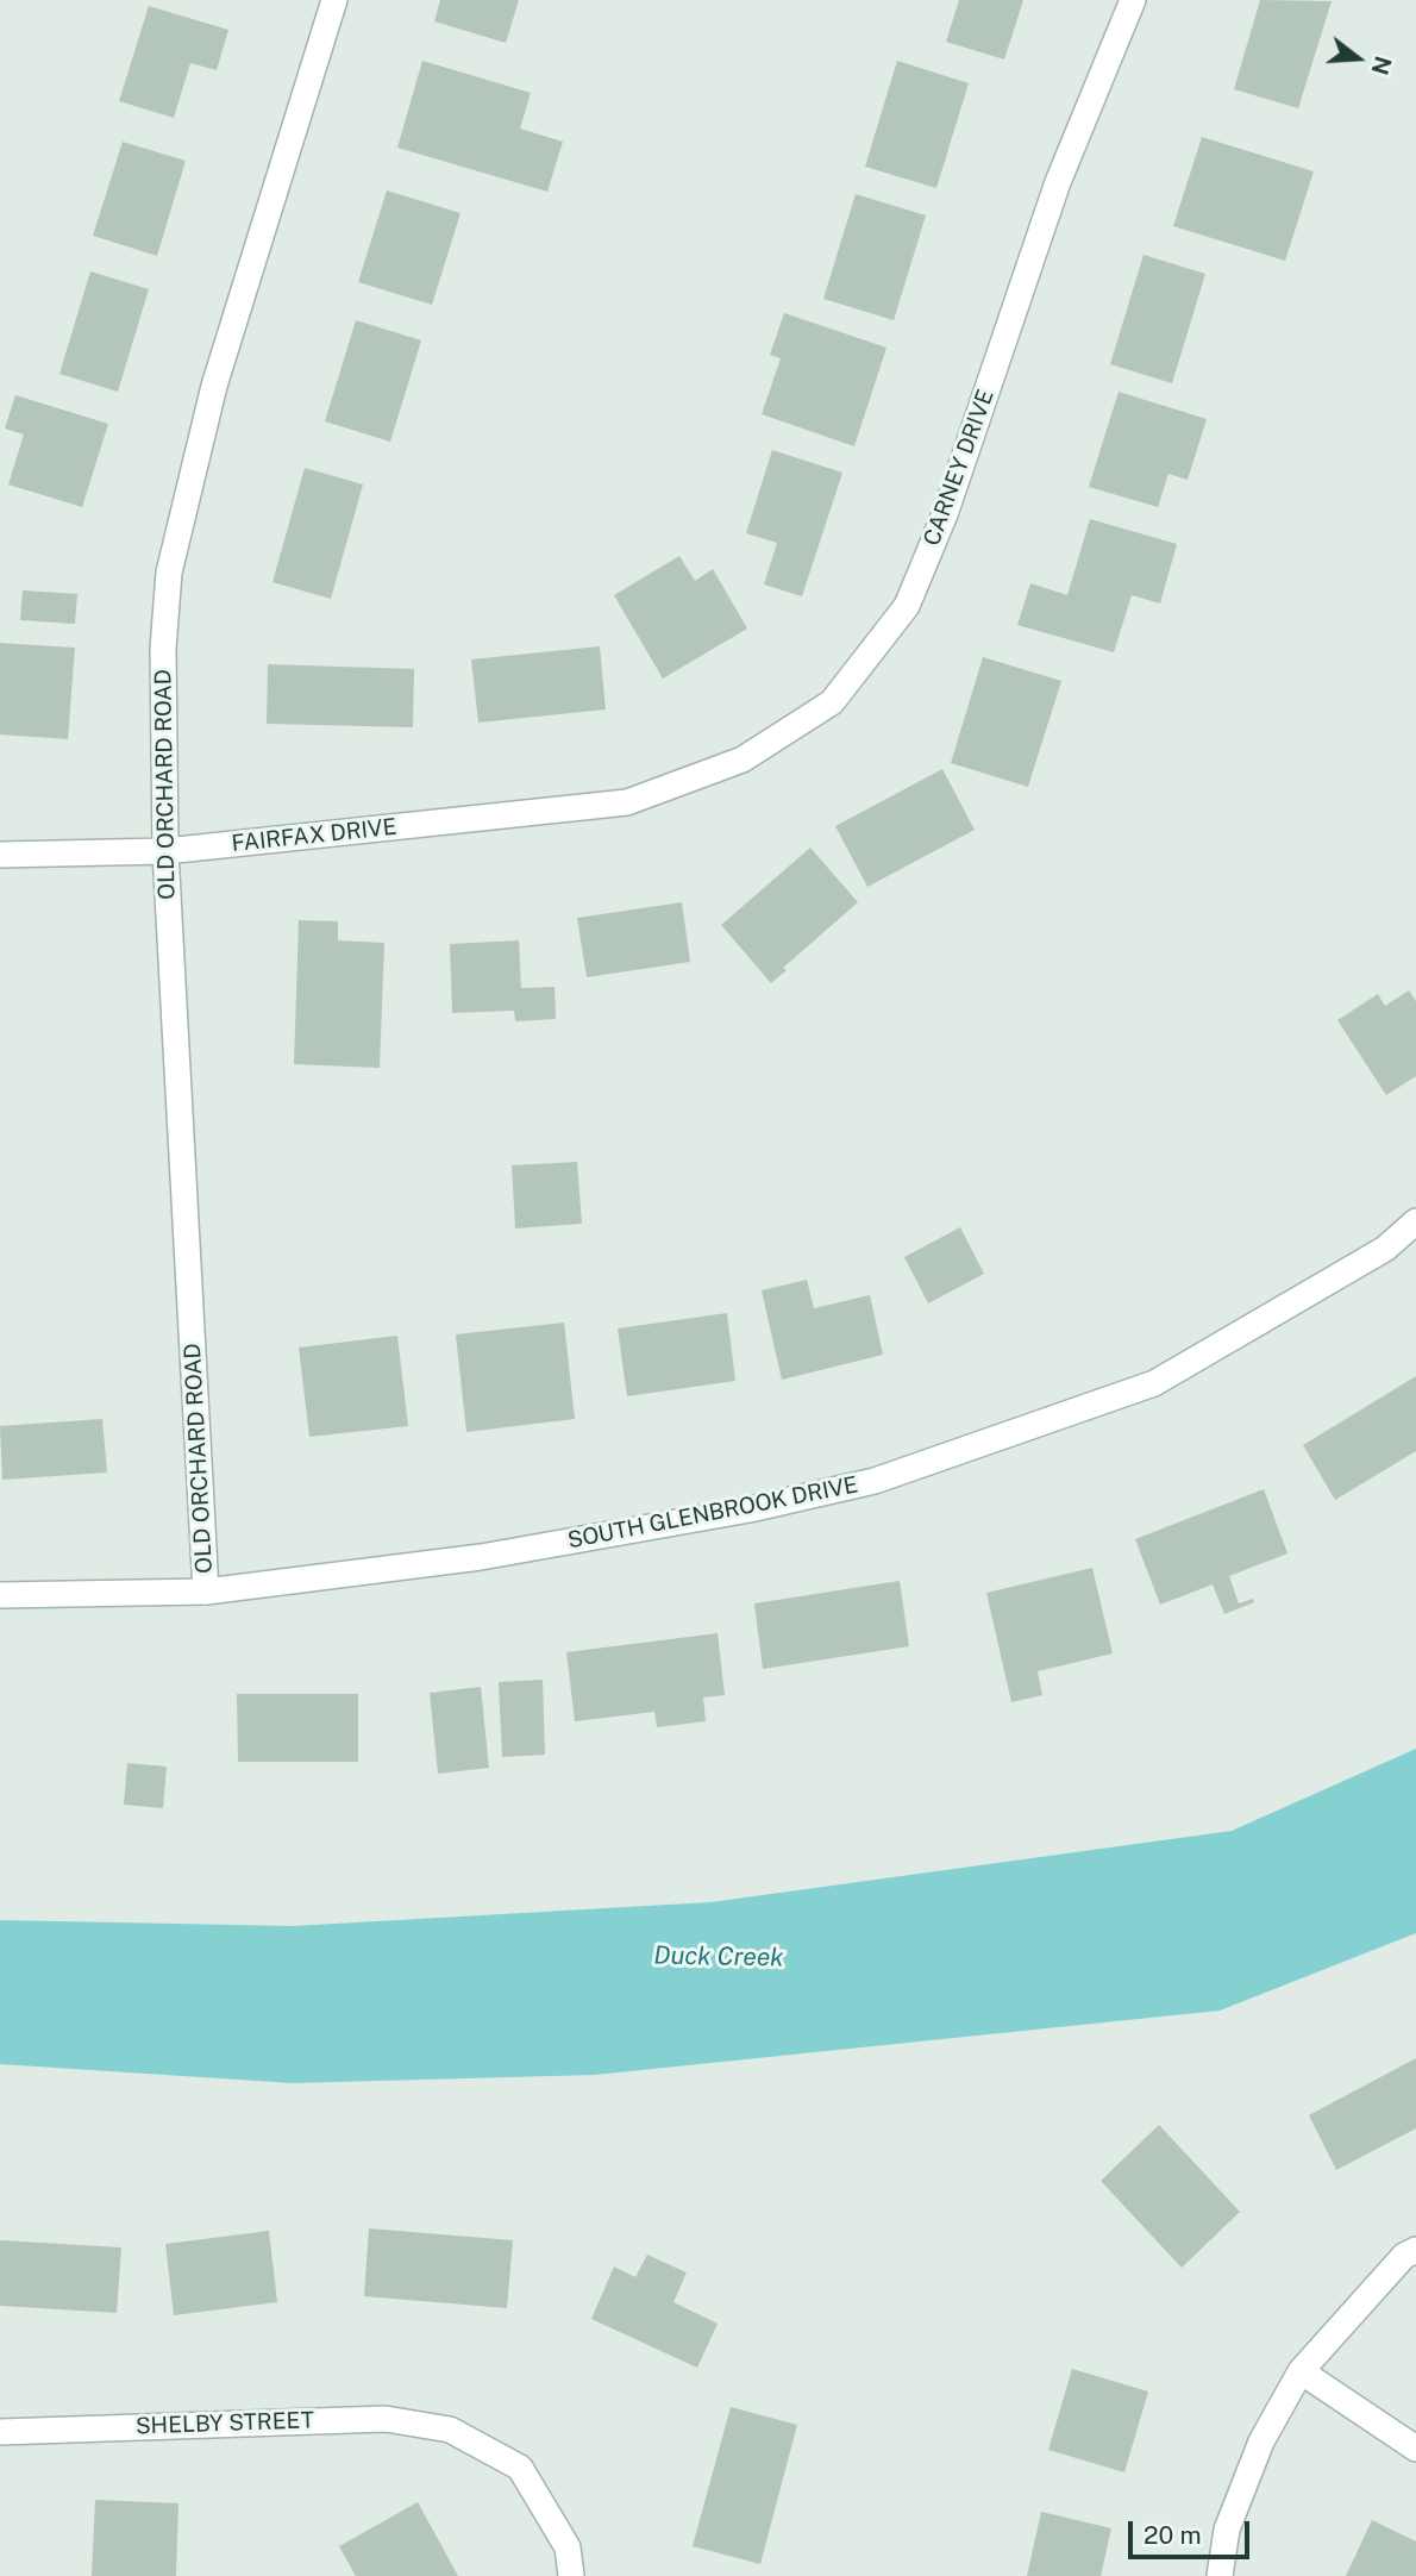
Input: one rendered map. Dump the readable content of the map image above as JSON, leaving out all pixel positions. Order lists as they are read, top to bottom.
{
  "streets": {
    "street": [
      "CARNEY DRIVE",
      "OLD ORCHARD ROAD",
      "FAIRFAX DRIVE",
      "SOUTH GLENBROOK DRIVE",
      "SHELBY STREET"
    ]
  },
  "crossings": [
    ["CARNEY DRIVE", "FAIRFAX DRIVE"],
    ["OLD ORCHARD ROAD", "FAIRFAX DRIVE"],
    ["OLD ORCHARD ROAD", "SOUTH GLENBROOK DRIVE"]
  ],
  "water": ["Duck Creek"],
  "scale_bar": "20 m",
  "north": "right"
}
